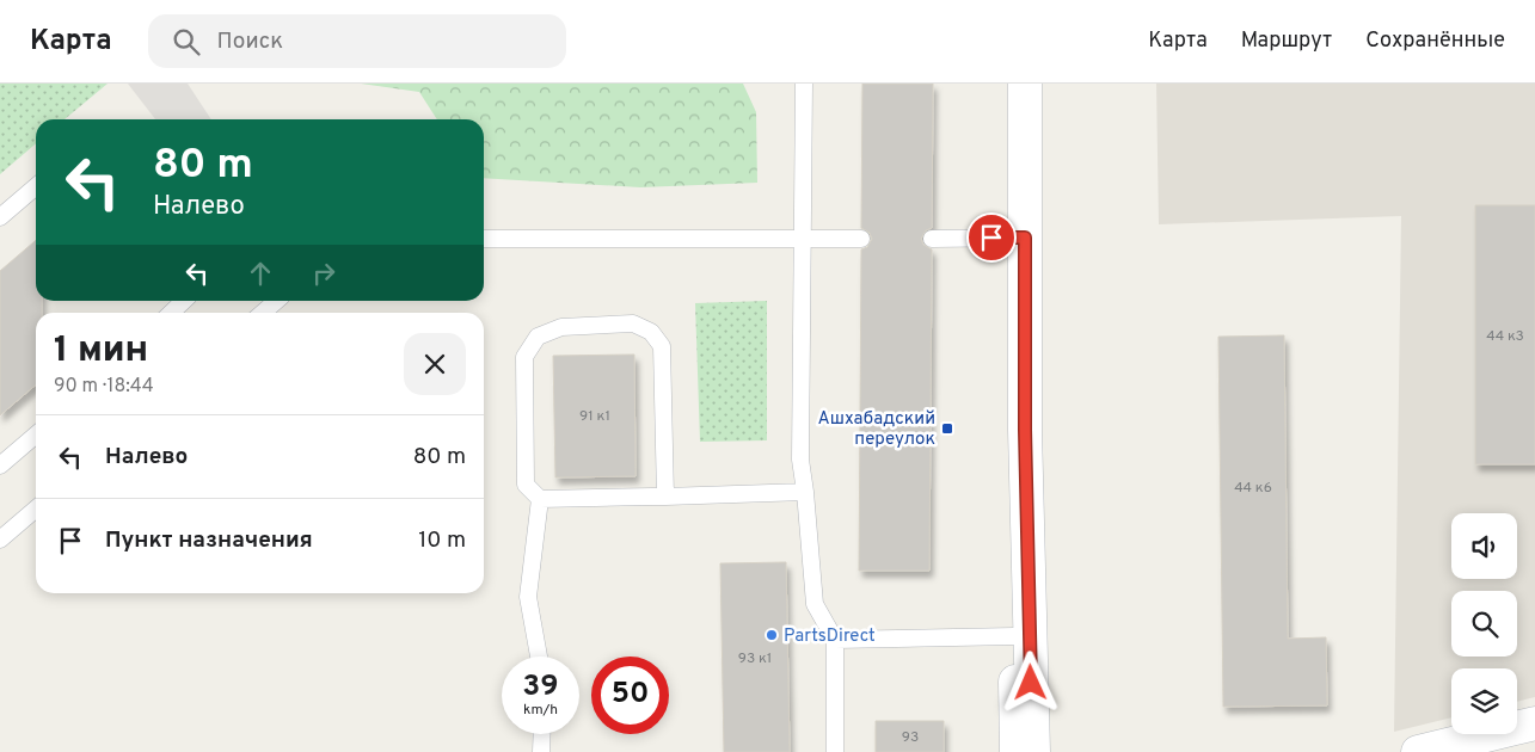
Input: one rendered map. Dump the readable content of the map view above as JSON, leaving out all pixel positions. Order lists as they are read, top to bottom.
{
  "places": {
    "transit": ["Ашхабадский переулок"],
    "other": ["PartsDirect"]
  },
  "house_numbers": [
    "44 к3",
    "91 к1",
    "44 к6",
    "93 к1",
    "93"
  ],
  "page": {
    "header": "Карта",
    "search": "Поиск",
    "nav": ["Карта", "Маршрут", "Сохранённые"],
    "turn": ["80 m", "Налево"],
    "heading": ["1 мин", "90 m · 18:44"],
    "list": [
      {
        "name": "Налево",
        "value": "80 m"
      },
      {
        "name": "Пункт назначения",
        "value": "10 m"
      }
    ],
    "speed": "39 km/h",
    "limit": "50"
  }
}
